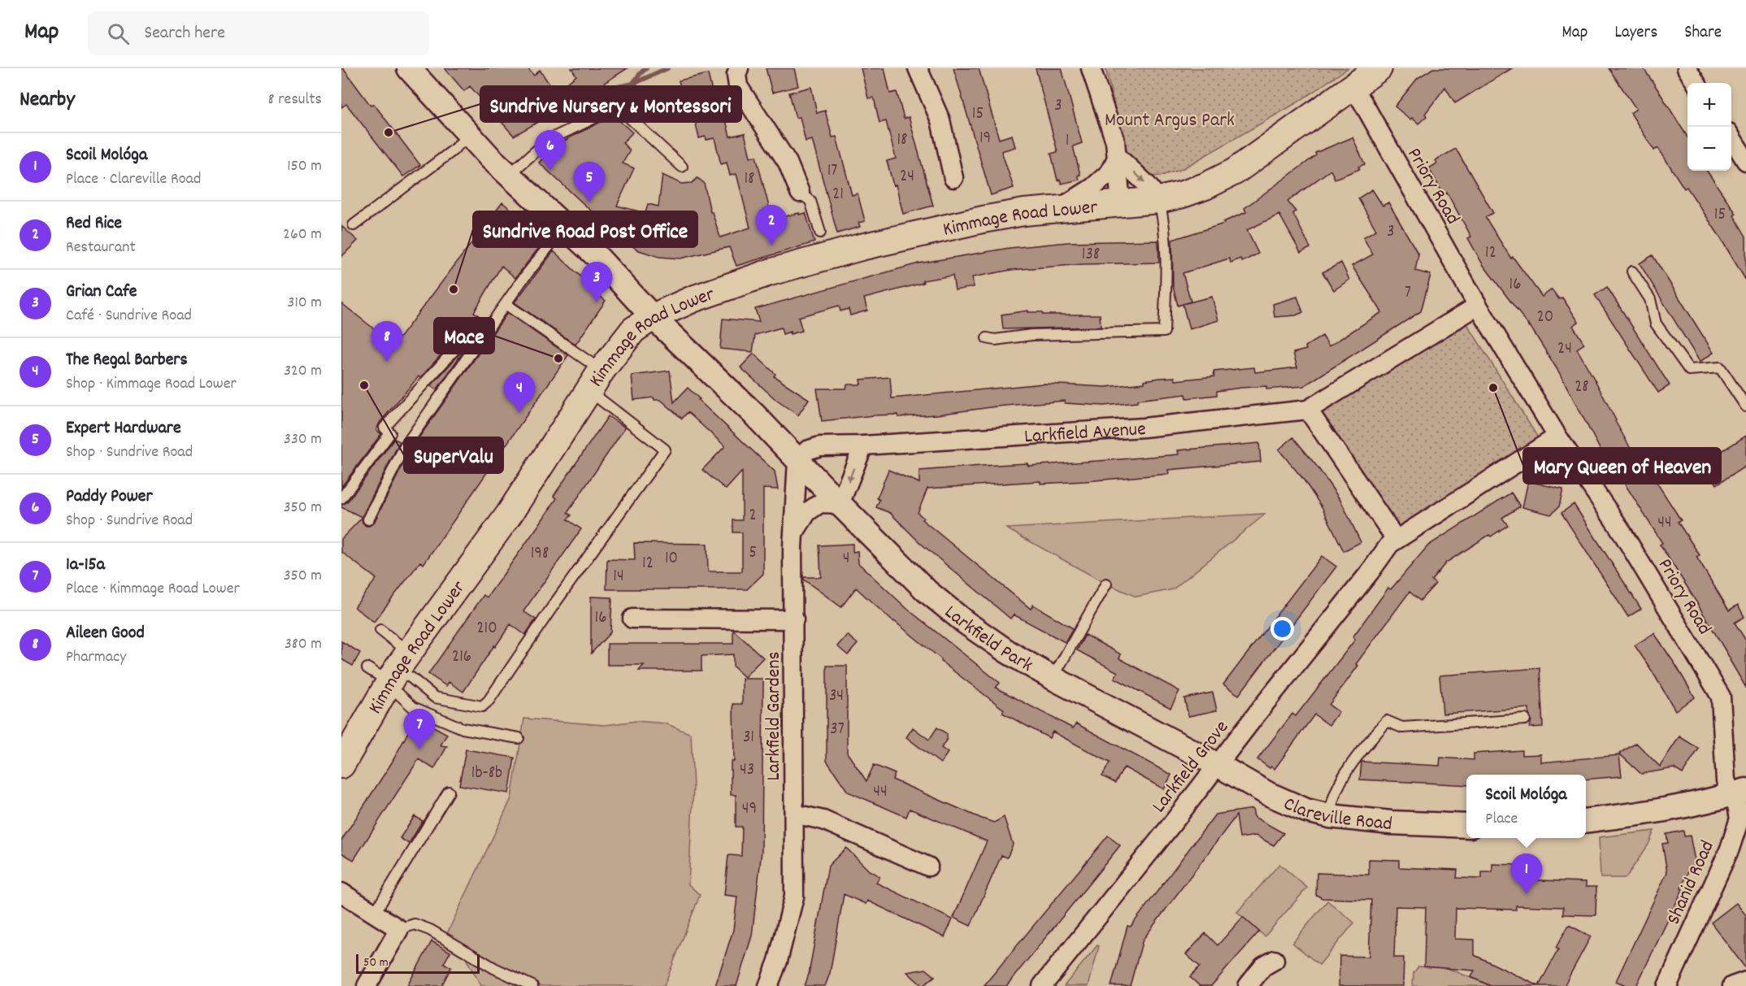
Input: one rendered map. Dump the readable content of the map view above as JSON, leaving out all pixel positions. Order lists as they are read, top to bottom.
{
  "streets": {
    "main road": ["Kimmage Road Lower"],
    "street": [
      "Priory Road",
      "Larkfield Avenue",
      "Larkfield Park",
      "Larkfield Gardens",
      "Larkfield Grove",
      "Clareville Road",
      "Shanid Road"
    ]
  },
  "crossings": [
    ["Priory Road", "Kimmage Road Lower"],
    ["Priory Road", "Shanid Road"],
    ["Larkfield Avenue", "Larkfield Park"],
    ["Larkfield Avenue", "Larkfield Gardens"],
    ["Larkfield Park", "Larkfield Gardens"],
    ["Larkfield Park", "Larkfield Grove"],
    ["Larkfield Park", "Clareville Road"],
    ["Larkfield Grove", "Clareville Road"]
  ],
  "parks": ["Mount Argus Park"],
  "places": [
    "Sundrive Nursery & Montessori",
    "Sundrive Road Post Office",
    "Mace",
    "SuperValu",
    "Mary Queen of Heaven"
  ],
  "house_numbers": [
    "3",
    "15",
    "19",
    "18",
    "1",
    "17",
    "24",
    "18",
    "21",
    "15",
    "3",
    "12",
    "138",
    "16",
    "7",
    "20",
    "24",
    "28",
    "2",
    "44",
    "5",
    "198",
    "10",
    "4",
    "12",
    "14",
    "16",
    "210",
    "216",
    "34",
    "37",
    "31",
    "43",
    "1b-8b",
    "44",
    "49"
  ],
  "scale_bar": "50 m",
  "page": {
    "header": "Map",
    "search": "Search here",
    "nav": ["Map", "Layers", "Share"],
    "heading": ["Nearby", "8 results"],
    "map_buttons": ["+", "−"],
    "pins": [
      "6",
      "5",
      "2",
      "3",
      "8",
      "4",
      "7",
      "1"
    ],
    "list": [
      {
        "mark": "1",
        "name": "Scoil Mológa",
        "note": "Place · Clareville Road",
        "value": "150 m"
      },
      {
        "mark": "2",
        "name": "Red Rice",
        "note": "Restaurant",
        "value": "260 m"
      },
      {
        "mark": "3",
        "name": "Grian Cafe",
        "note": "Café · Sundrive Road",
        "value": "310 m"
      },
      {
        "mark": "4",
        "name": "The Regal Barbers",
        "note": "Shop · Kimmage Road Lower",
        "value": "320 m"
      },
      {
        "mark": "5",
        "name": "Expert Hardware",
        "note": "Shop · Sundrive Road",
        "value": "330 m"
      },
      {
        "mark": "6",
        "name": "Paddy Power",
        "note": "Shop · Sundrive Road",
        "value": "350 m"
      },
      {
        "mark": "7",
        "name": "1a-15a",
        "note": "Place · Kimmage Road Lower",
        "value": "350 m"
      },
      {
        "mark": "8",
        "name": "Aileen Good",
        "note": "Pharmacy",
        "value": "380 m"
      }
    ],
    "popup": ["Scoil Mológa", "Place"],
    "scale": "50 m"
  }
}
